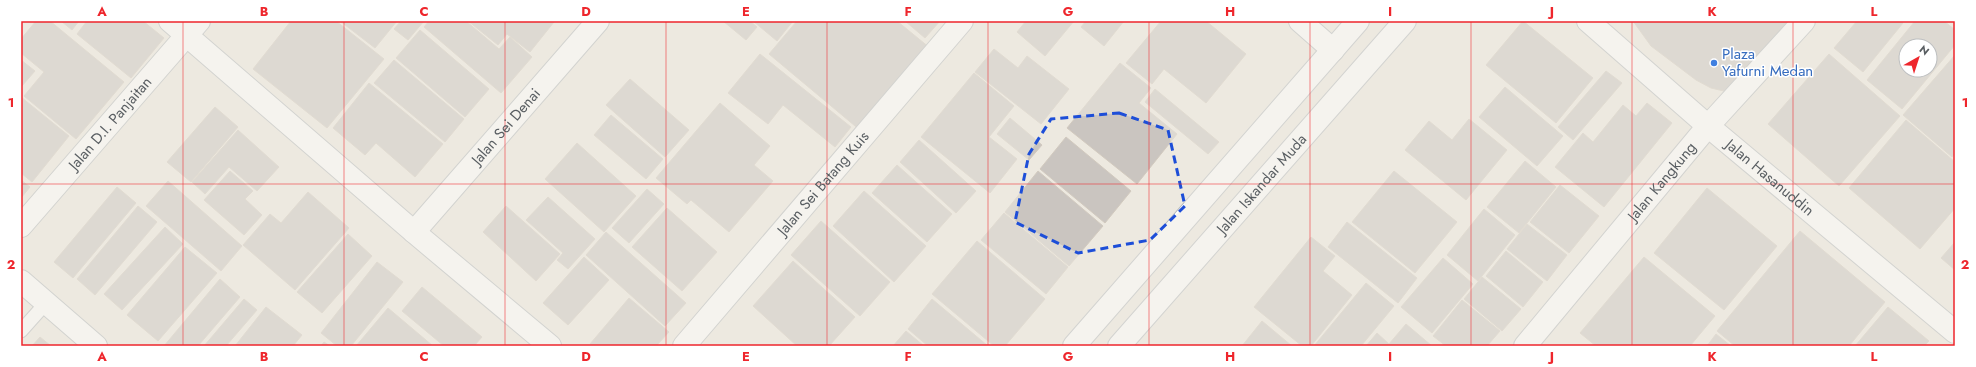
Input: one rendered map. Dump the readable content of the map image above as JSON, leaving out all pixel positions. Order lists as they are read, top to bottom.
{
  "streets": {
    "street": [
      "Jalan D.I. Panjaitan",
      "Jalan Sei Denai",
      "Jalan Hasanuddin",
      "Jalan Kangkung",
      "Jalan Sei Batang Kuis",
      "Jalan Iskandar Muda"
    ]
  },
  "crossings": [
    ["Jalan Hasanuddin", "Jalan Kangkung"]
  ],
  "places": ["Plaza Yafurni Medan"],
  "north": "top right",
  "grid": {
    "columns": [
      "A",
      "B",
      "C",
      "D",
      "E",
      "F",
      "G",
      "H",
      "I",
      "J",
      "K",
      "L"
    ],
    "rows": ["1", "2"]
  }
}
